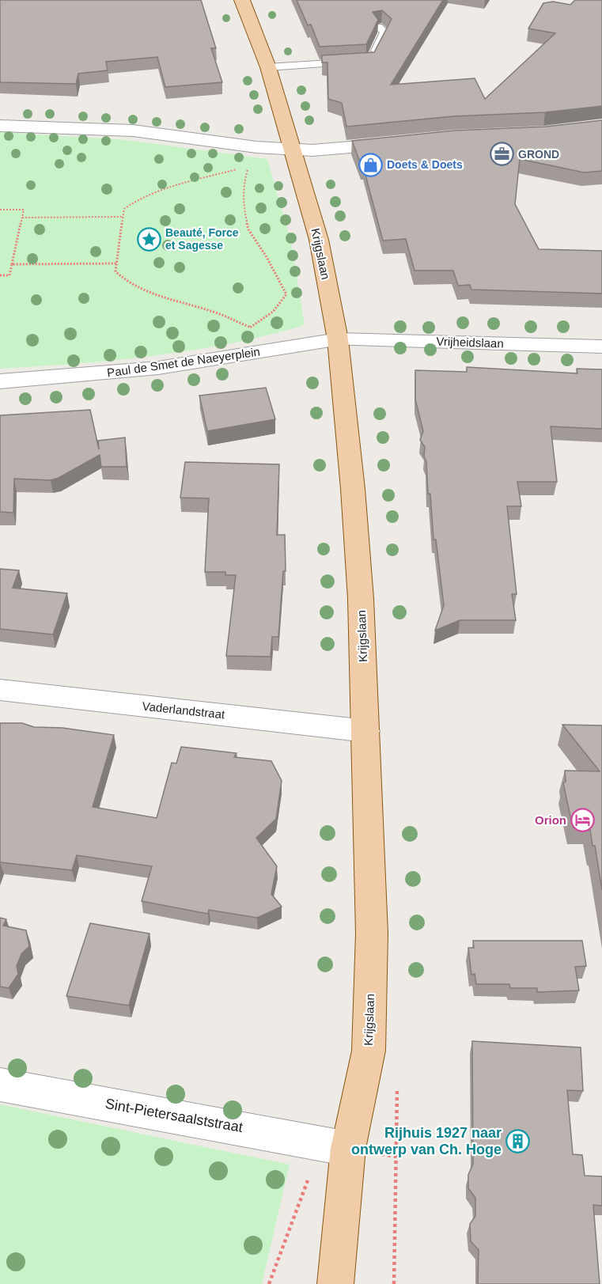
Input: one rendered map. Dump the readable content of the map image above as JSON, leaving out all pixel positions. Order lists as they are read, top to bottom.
{
  "streets": {
    "main road": ["Krijgslaan"],
    "street": [
      "Vrijheidslaan",
      "Paul de Smet de Naeyerplein",
      "Vaderlandstraat",
      "Sint-Pietersaalststraat"
    ]
  },
  "crossings": [
    ["Krijgslaan", "Vrijheidslaan"],
    ["Krijgslaan", "Paul de Smet de Naeyerplein"],
    ["Krijgslaan", "Vaderlandstraat"],
    ["Krijgslaan", "Sint-Pietersaalststraat"],
    ["Vrijheidslaan", "Paul de Smet de Naeyerplein"]
  ],
  "places": {
    "office": ["GROND"],
    "shop": ["Doets & Doets"],
    "place": ["Beauté, Force et Sagesse"],
    "hotel": ["Orion"],
    "building": ["Rijhuis 1927 naar ontwerp van Ch. Hoge"]
  }
}
